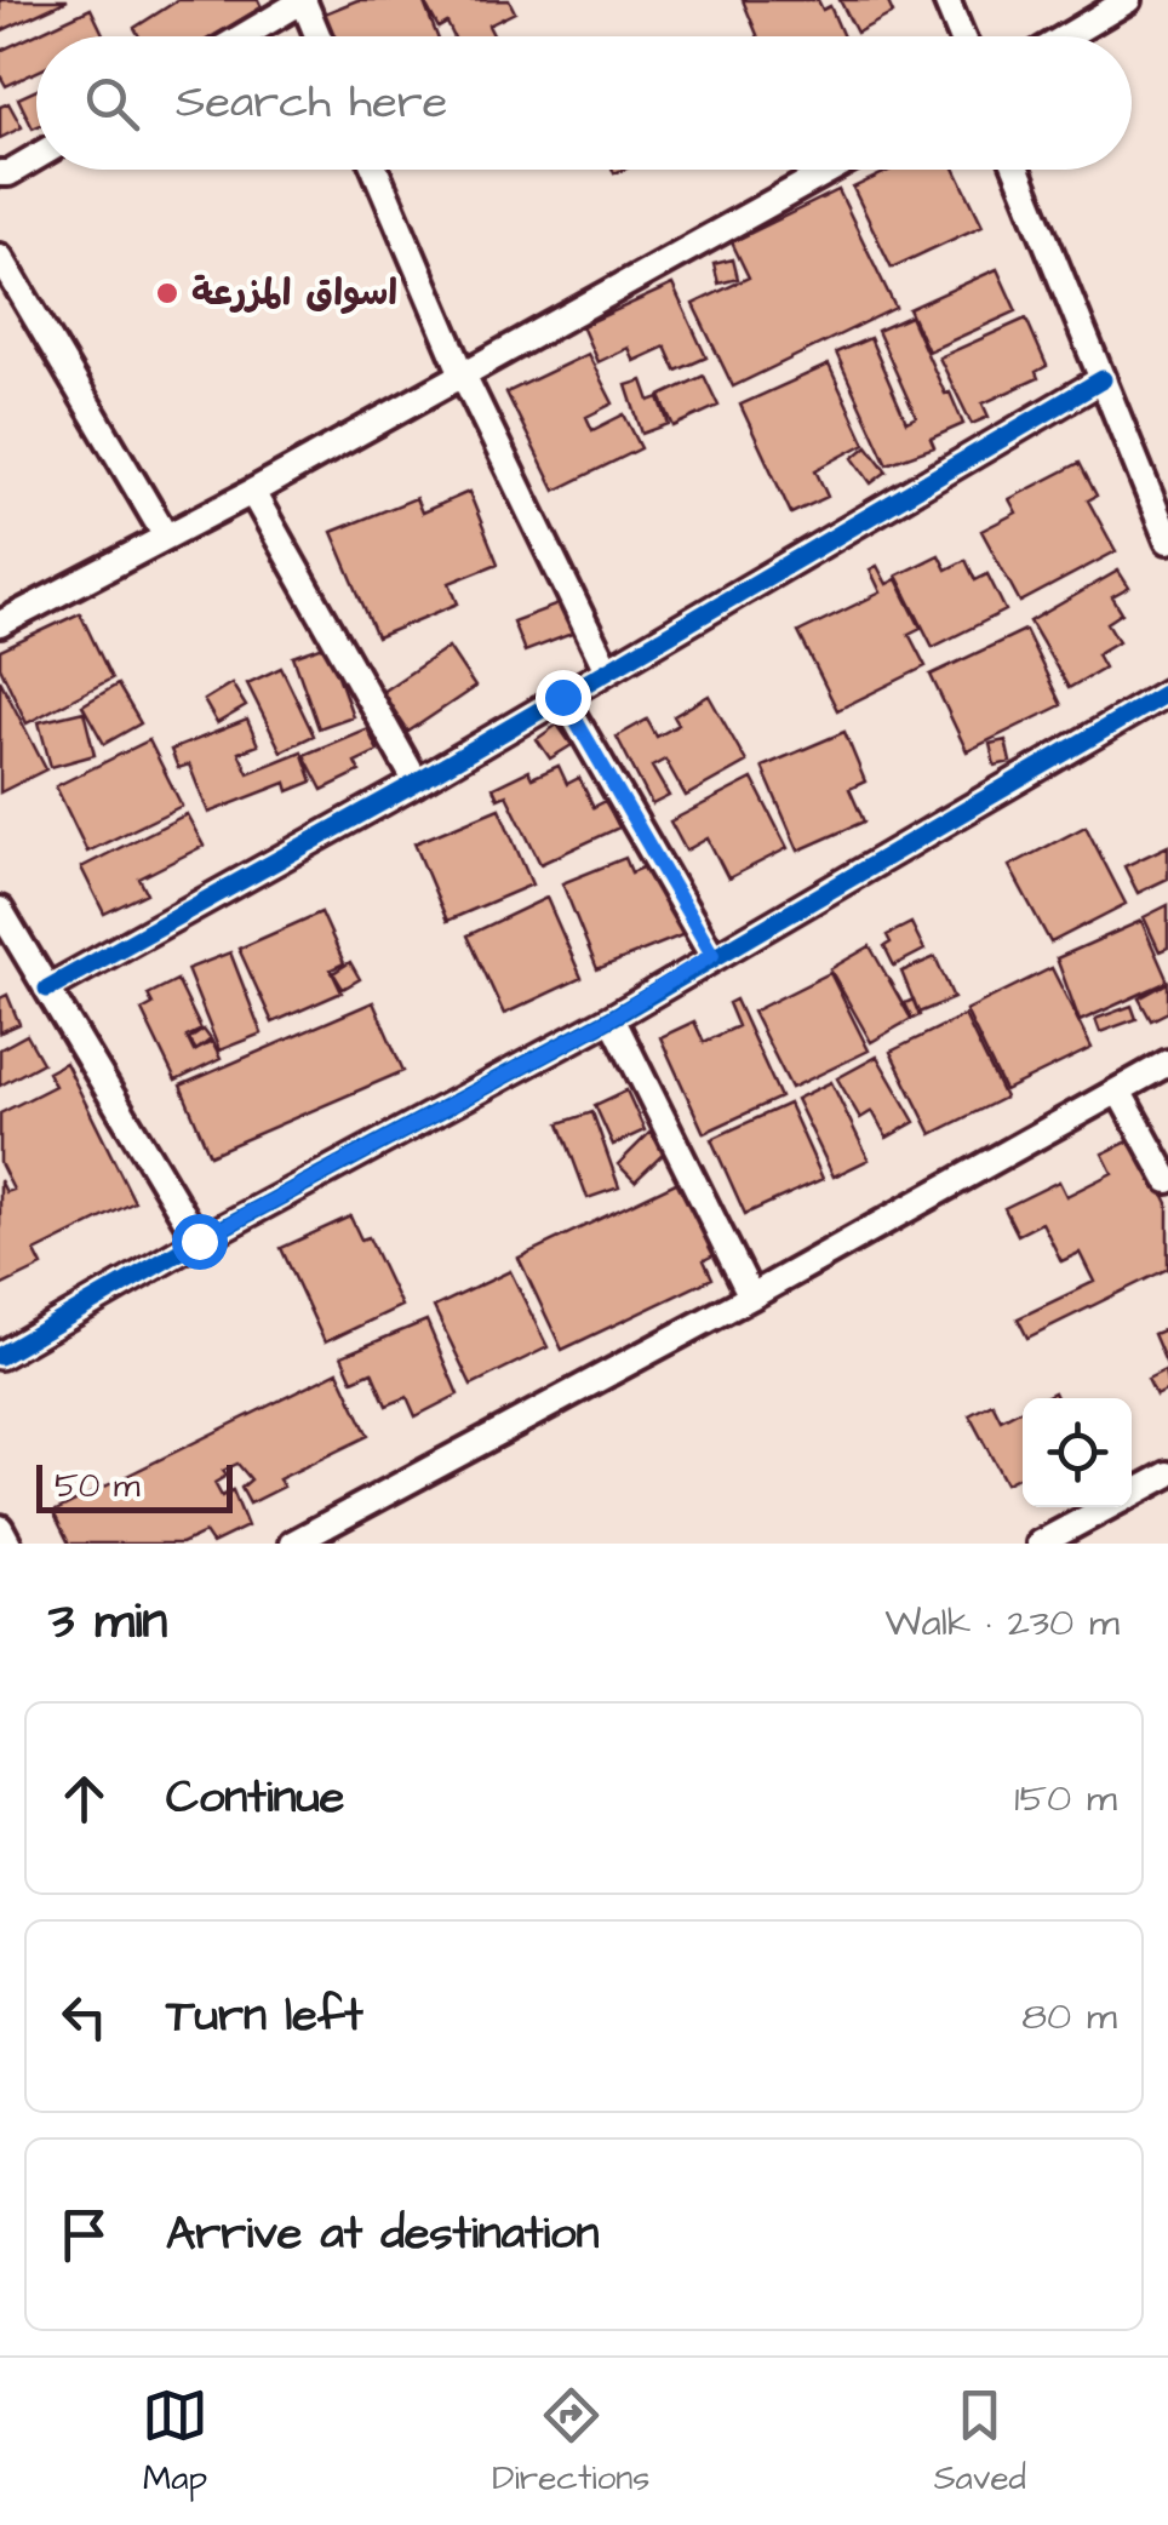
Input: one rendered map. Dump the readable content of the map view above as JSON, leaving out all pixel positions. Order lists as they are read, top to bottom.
{
  "places": ["اسواق المزرعة"],
  "scale_bar": "50 m",
  "page": {
    "search": "Search here",
    "scale": "50 m",
    "heading": ["3 min", "Walk · 230 m"],
    "list": [
      ["Continue", "150 m"],
      ["Turn left", "80 m"],
      "Arrive at destination"
    ],
    "nav": ["Map", "Directions", "Saved"]
  }
}
